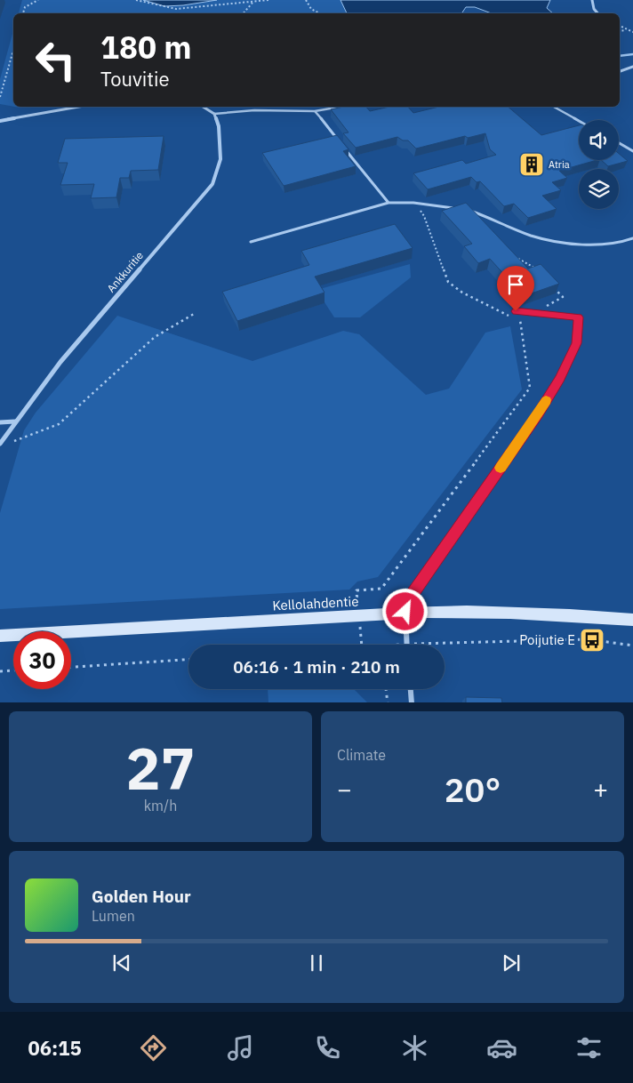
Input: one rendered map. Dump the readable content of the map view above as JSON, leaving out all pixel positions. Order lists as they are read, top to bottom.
{
  "streets": {
    "street": ["Ankkuritie", "Kellolahdentie"]
  },
  "places": {
    "building": ["Atria"],
    "bus stop": ["Poijutie E"]
  },
  "page": {
    "turn": ["180 m", "Touvitie"],
    "limit": "30",
    "trip": "06:16 · 1 min · 210 m",
    "tile": [
      ["27", "km/h"],
      "Climate"
    ],
    "heat": ["−", "20°", "+"],
    "song": ["Golden Hour", "Lumen"],
    "tabs": "06:15"
  }
}
